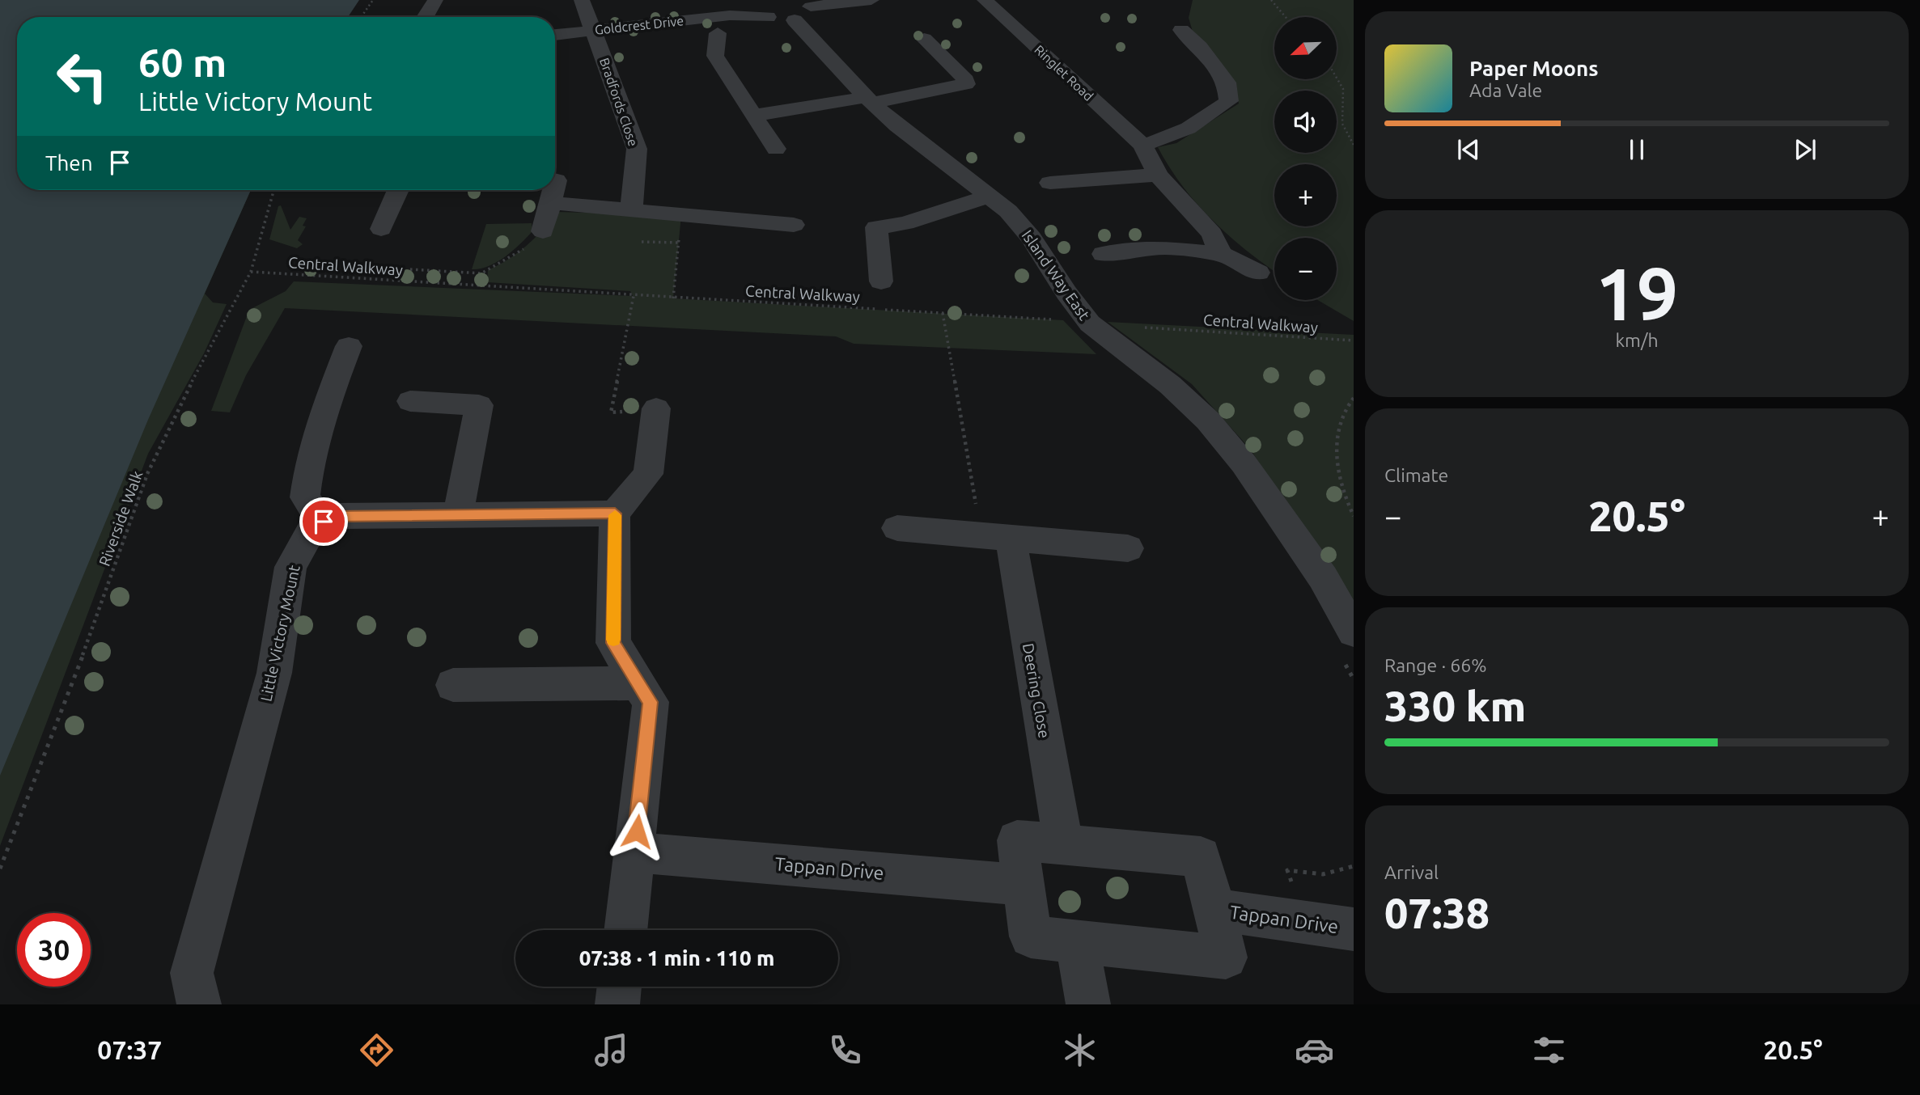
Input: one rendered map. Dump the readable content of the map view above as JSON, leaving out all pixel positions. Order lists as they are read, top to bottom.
{
  "streets": {
    "street": [
      "Goldcrest Drive",
      "Ringlet Road",
      "Bradfords Close",
      "Island Way East",
      "Little Victory Mount",
      "Deering Close",
      "Tappan Drive"
    ],
    "path": ["Central Walkway", "Riverside Walk"]
  },
  "crossings": [
    ["Goldcrest Drive", "Bradfords Close"],
    ["Central Walkway", "Island Way East"],
    ["Central Walkway", "Riverside Walk"],
    ["Deering Close", "Tappan Drive"]
  ],
  "north": "bottom left",
  "page": {
    "map_buttons": ["+", "−"],
    "turn": ["60 m", "Little Victory Mount"],
    "song": ["Paper Moons", "Ada Vale"],
    "then": "Then",
    "tile": [
      ["19", "km/h"],
      "Climate",
      ["Range · 66%", "330 km"],
      ["Arrival", "07:38"]
    ],
    "heat": ["−", "20.5°", "+"],
    "limit": "30",
    "trip": "07:38 · 1 min · 110 m",
    "tabs": ["07:37", "20.5°"]
  }
}
